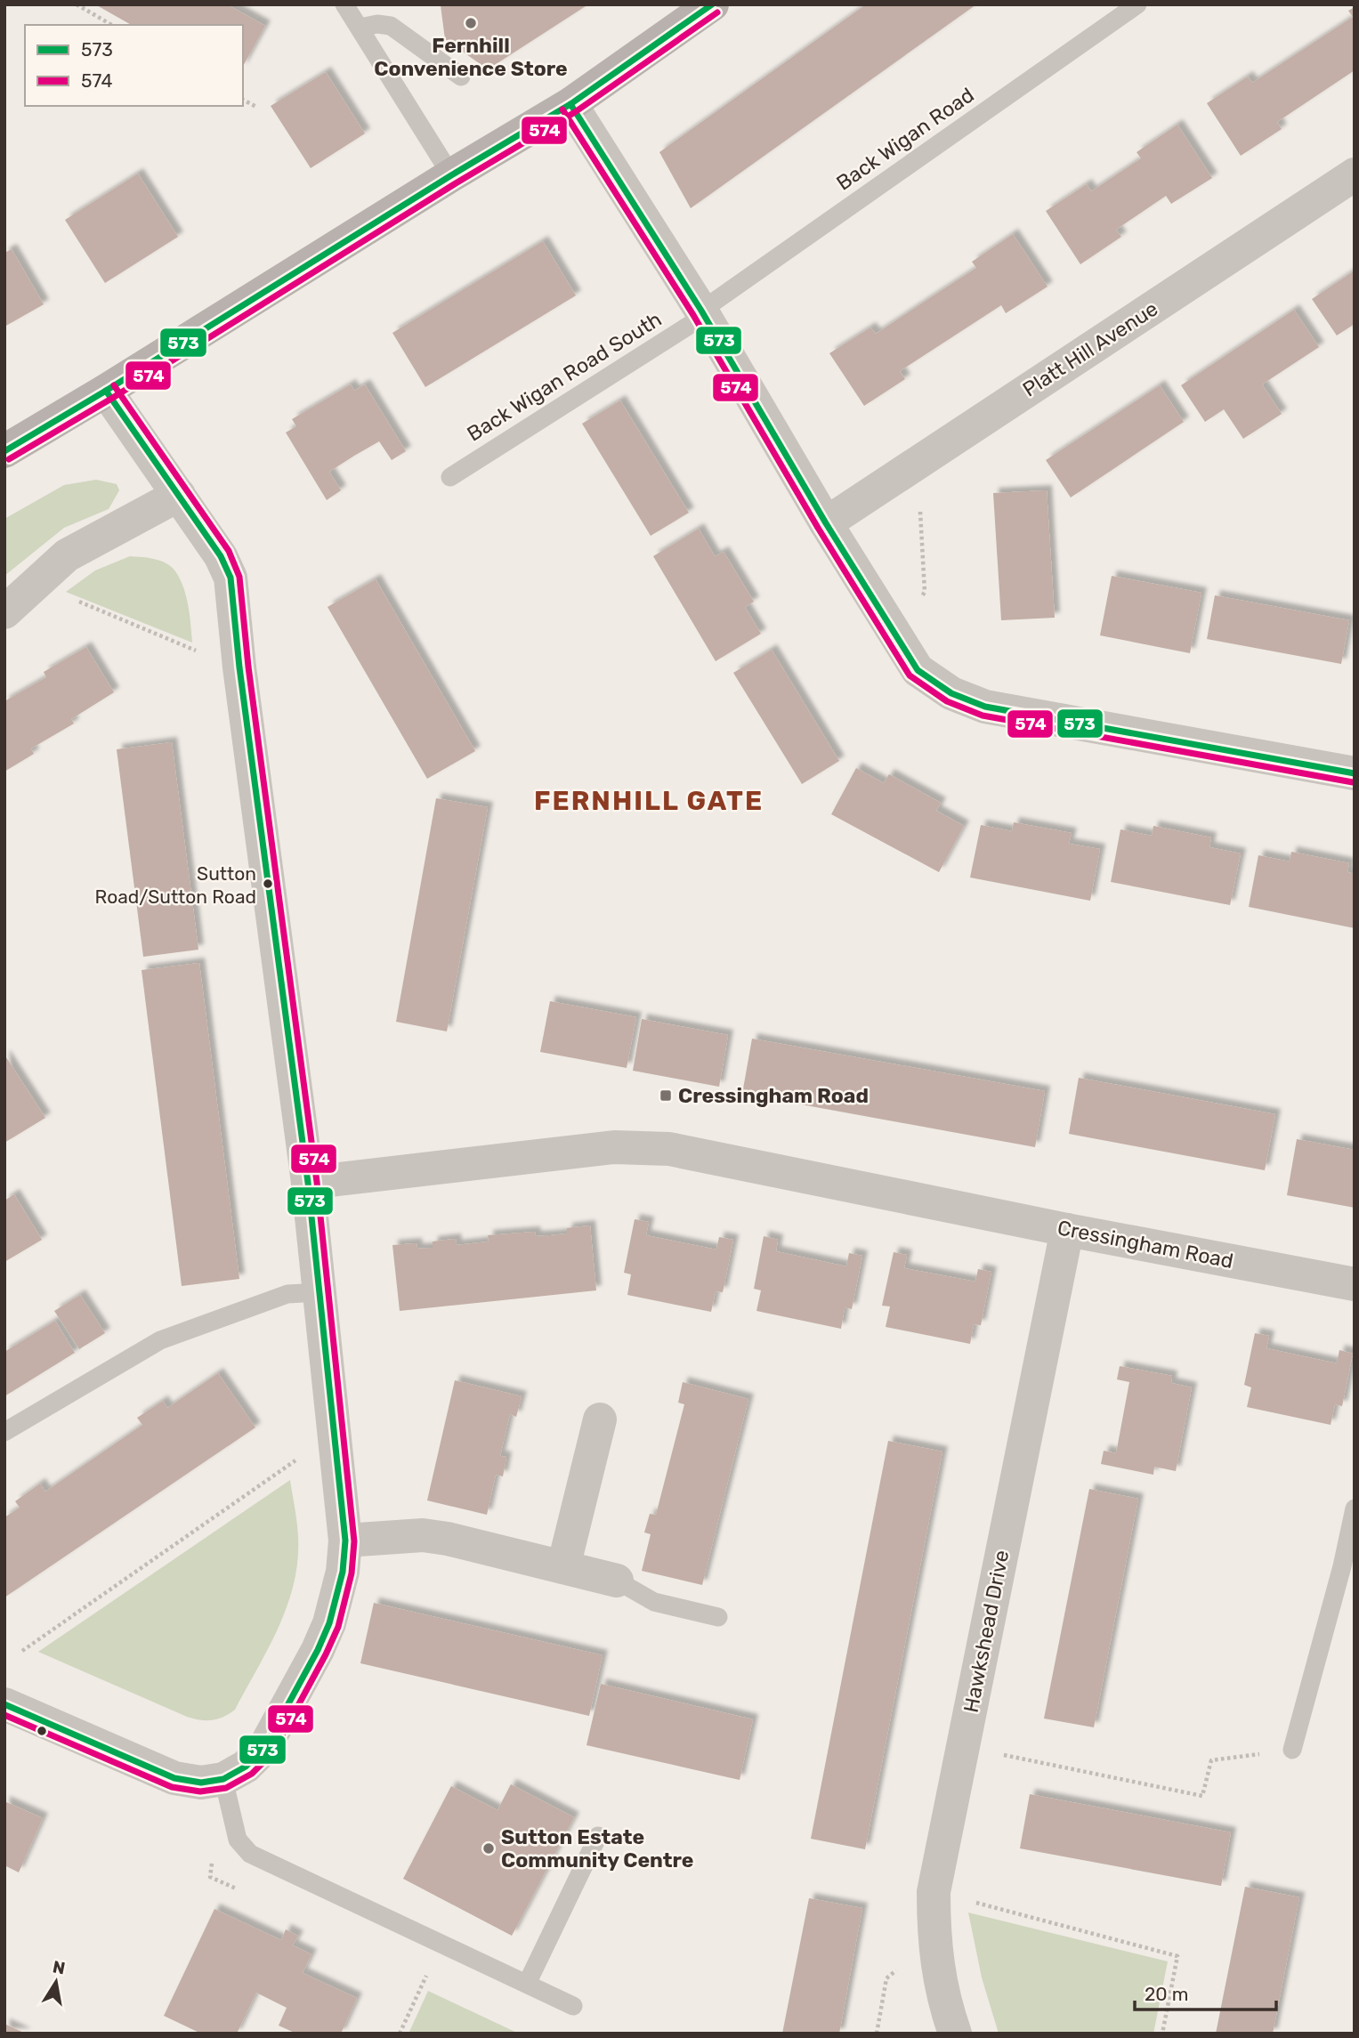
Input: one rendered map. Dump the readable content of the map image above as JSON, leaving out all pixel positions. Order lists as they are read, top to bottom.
{
  "streets": {
    "street": ["Platt Hill Avenue", "Cressingham Road", "Hawkshead Drive"],
    "lane": ["Back Wigan Road", "Back Wigan Road South"]
  },
  "crossings": [
    ["Back Wigan Road", "Back Wigan Road South"],
    ["Cressingham Road", "Hawkshead Drive"]
  ],
  "districts": ["FERNHILL GATE"],
  "places": {
    "other": ["Fernhill Convenience Store", "Sutton Road/Sutton Road", "Sutton Estate Community Centre"],
    "transit": ["Cressingham Road"]
  },
  "lines": ["transit line 573", "transit line 574"],
  "legend": ["573", "574"],
  "scale_bar": "20 m",
  "north": "top"
}
